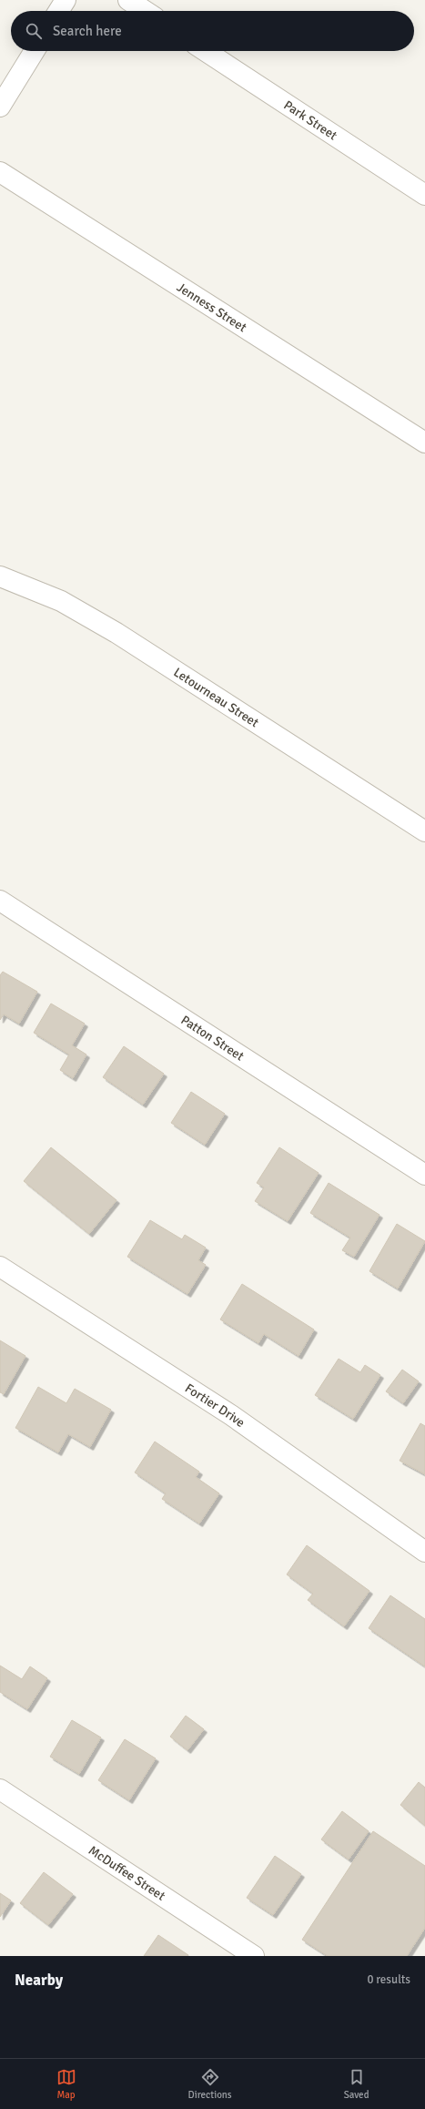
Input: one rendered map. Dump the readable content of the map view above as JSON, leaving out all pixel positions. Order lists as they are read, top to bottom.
{
  "streets": {
    "street": [
      "Park Street",
      "Jenness Street",
      "Letourneau Street",
      "Patton Street",
      "Fortier Drive",
      "McDuffee Street"
    ]
  },
  "page": {
    "search": "Search here",
    "heading": ["Nearby", "0 results"],
    "nav": ["Map", "Directions", "Saved"]
  }
}
